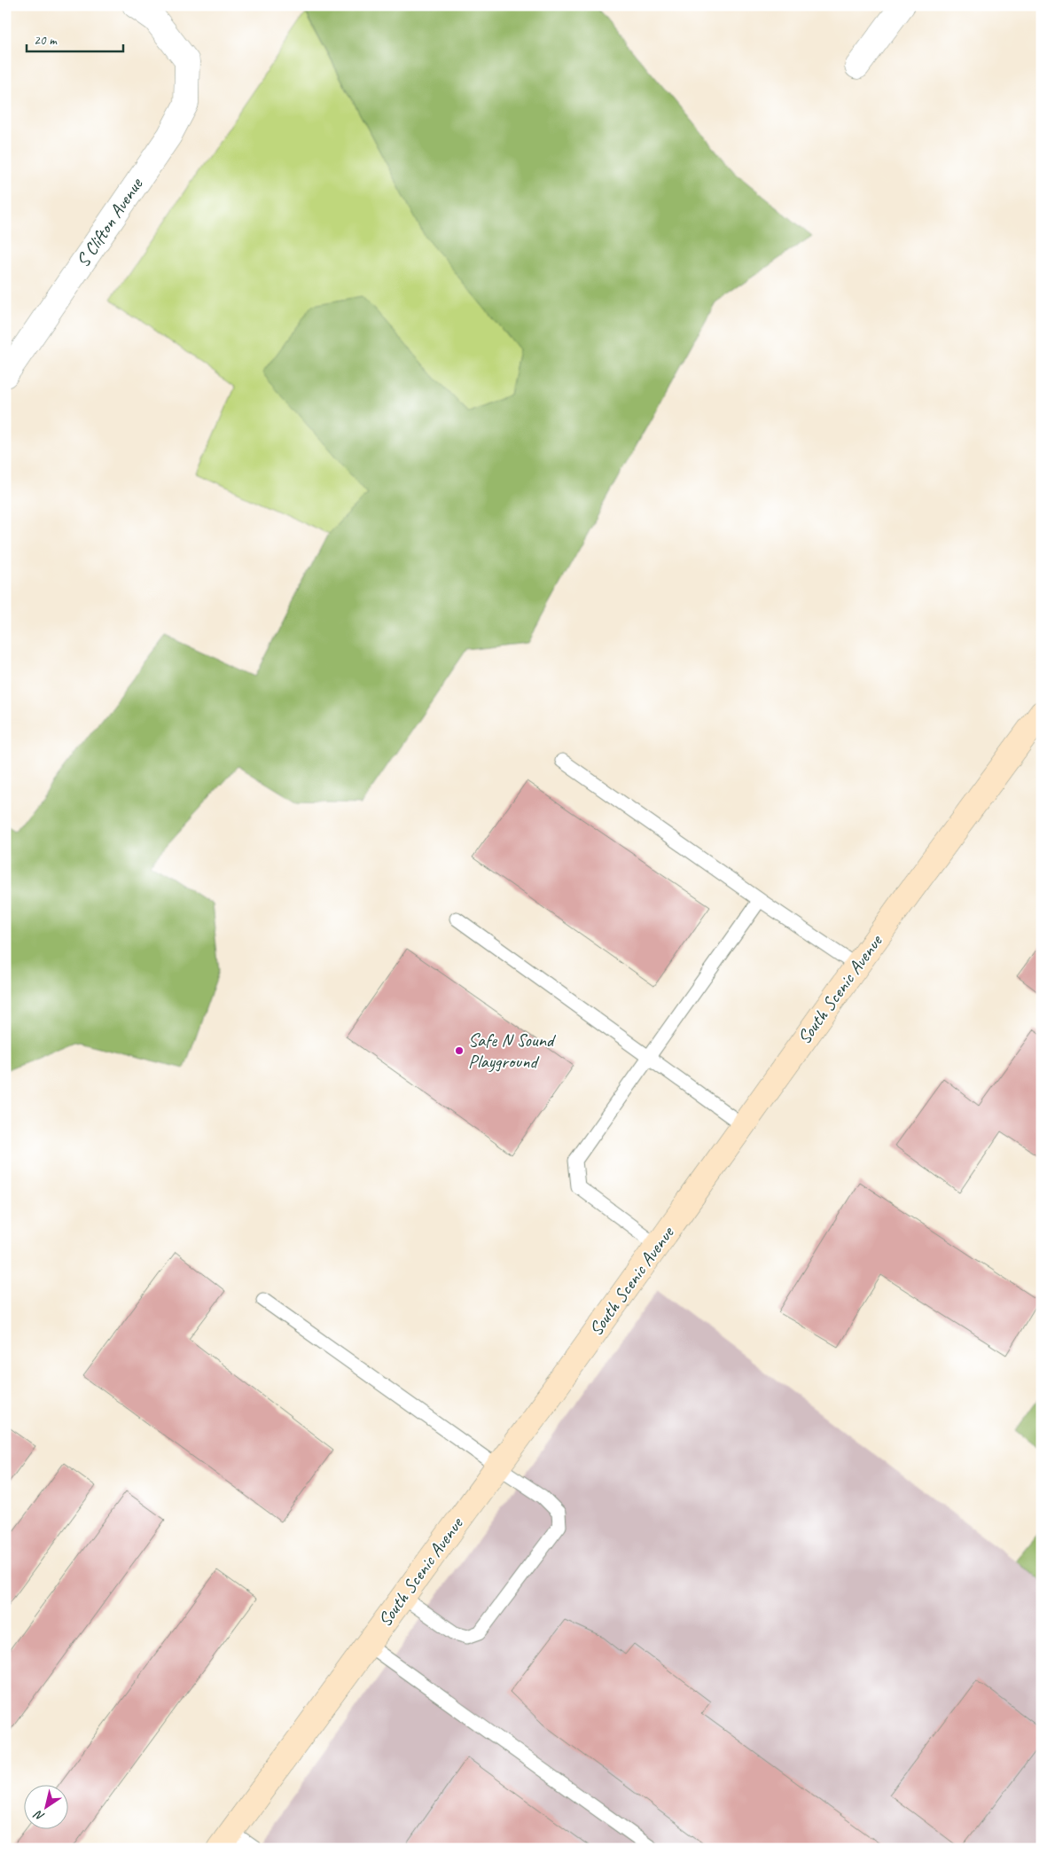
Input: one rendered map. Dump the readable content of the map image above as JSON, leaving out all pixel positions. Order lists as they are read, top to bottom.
{
  "streets": {
    "main road": ["South Scenic Avenue"],
    "street": ["S Clifton Avenue"]
  },
  "places": ["Safe N Sound Playground"],
  "scale_bar": "20 m",
  "north": "bottom left"
}
